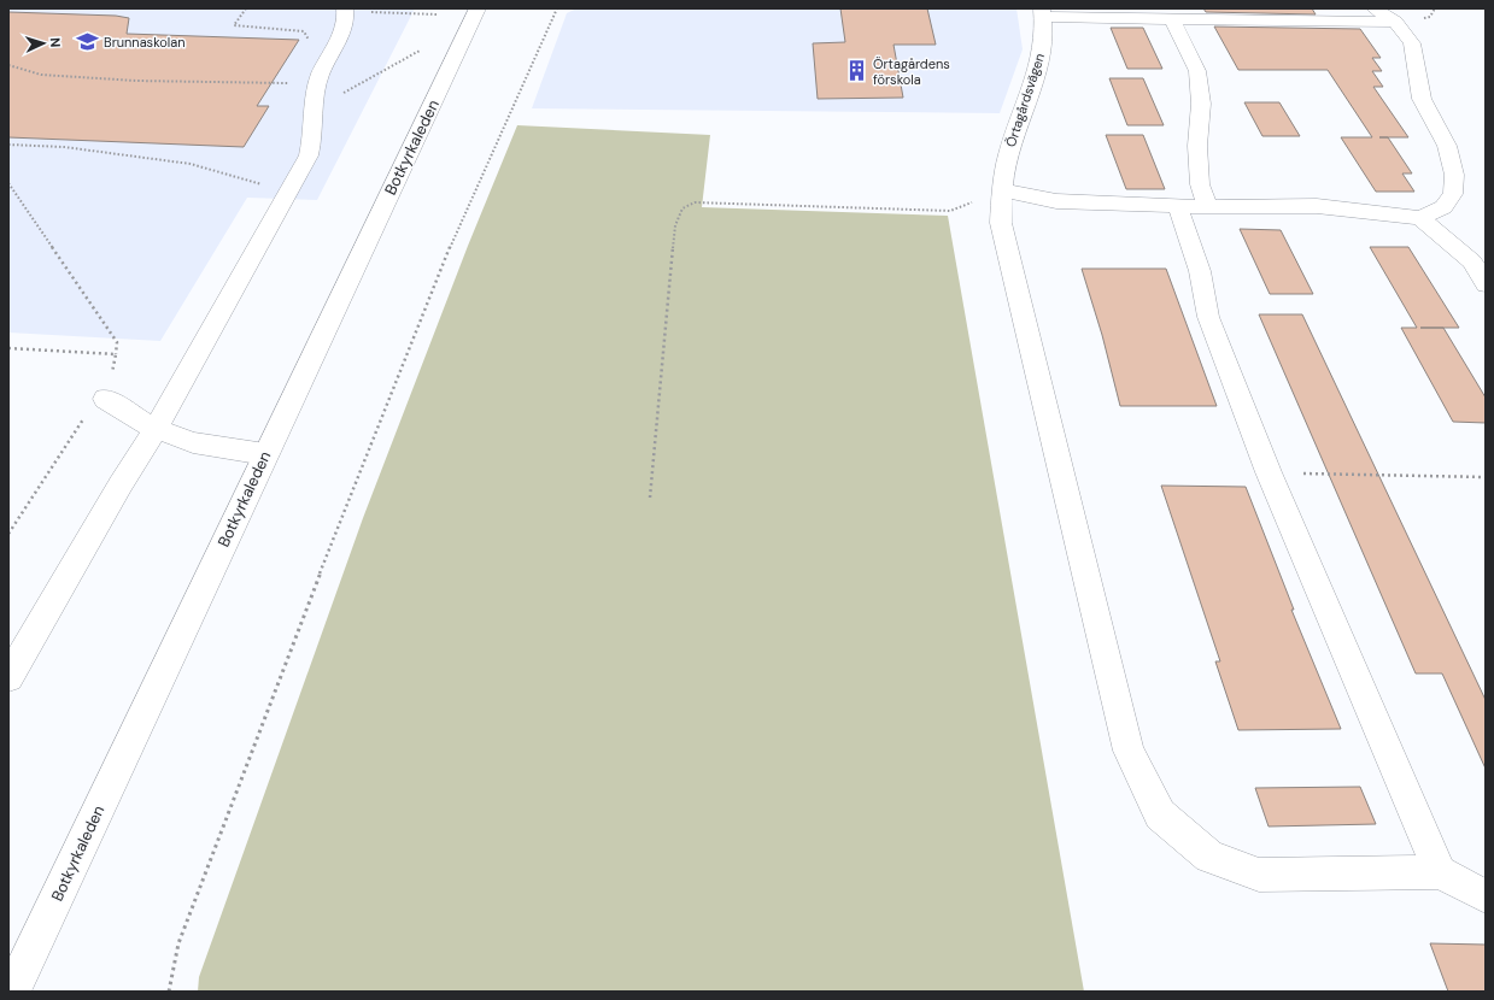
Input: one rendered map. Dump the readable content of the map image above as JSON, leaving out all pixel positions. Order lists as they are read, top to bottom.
{
  "streets": {
    "street": ["Örtagårdsvägen", "Botkyrkaleden"]
  },
  "places": {
    "school or university": ["Brunnaskolan"],
    "building": ["Örtagårdens förskola"]
  },
  "north": "right"
}
